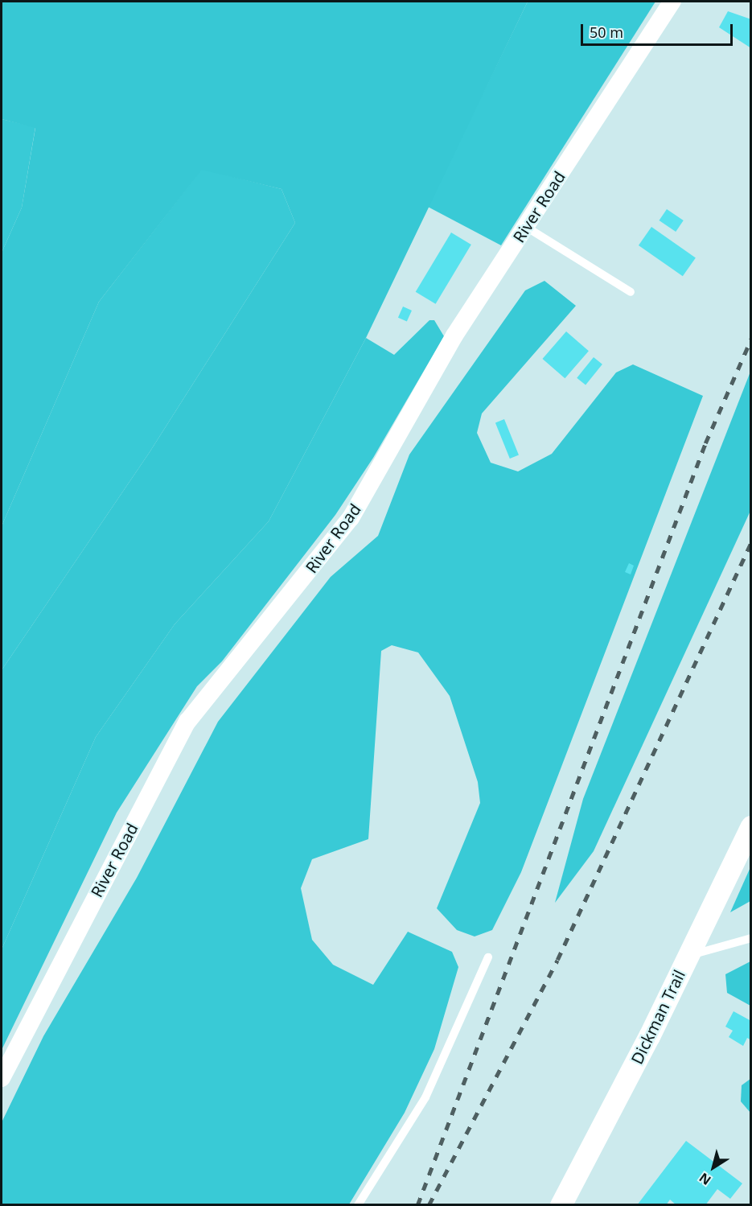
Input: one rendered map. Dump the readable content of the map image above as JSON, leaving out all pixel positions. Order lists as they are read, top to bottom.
{
  "streets": {
    "street": ["River Road", "Dickman Trail"]
  },
  "scale_bar": "50 m",
  "north": "bottom left"
}
